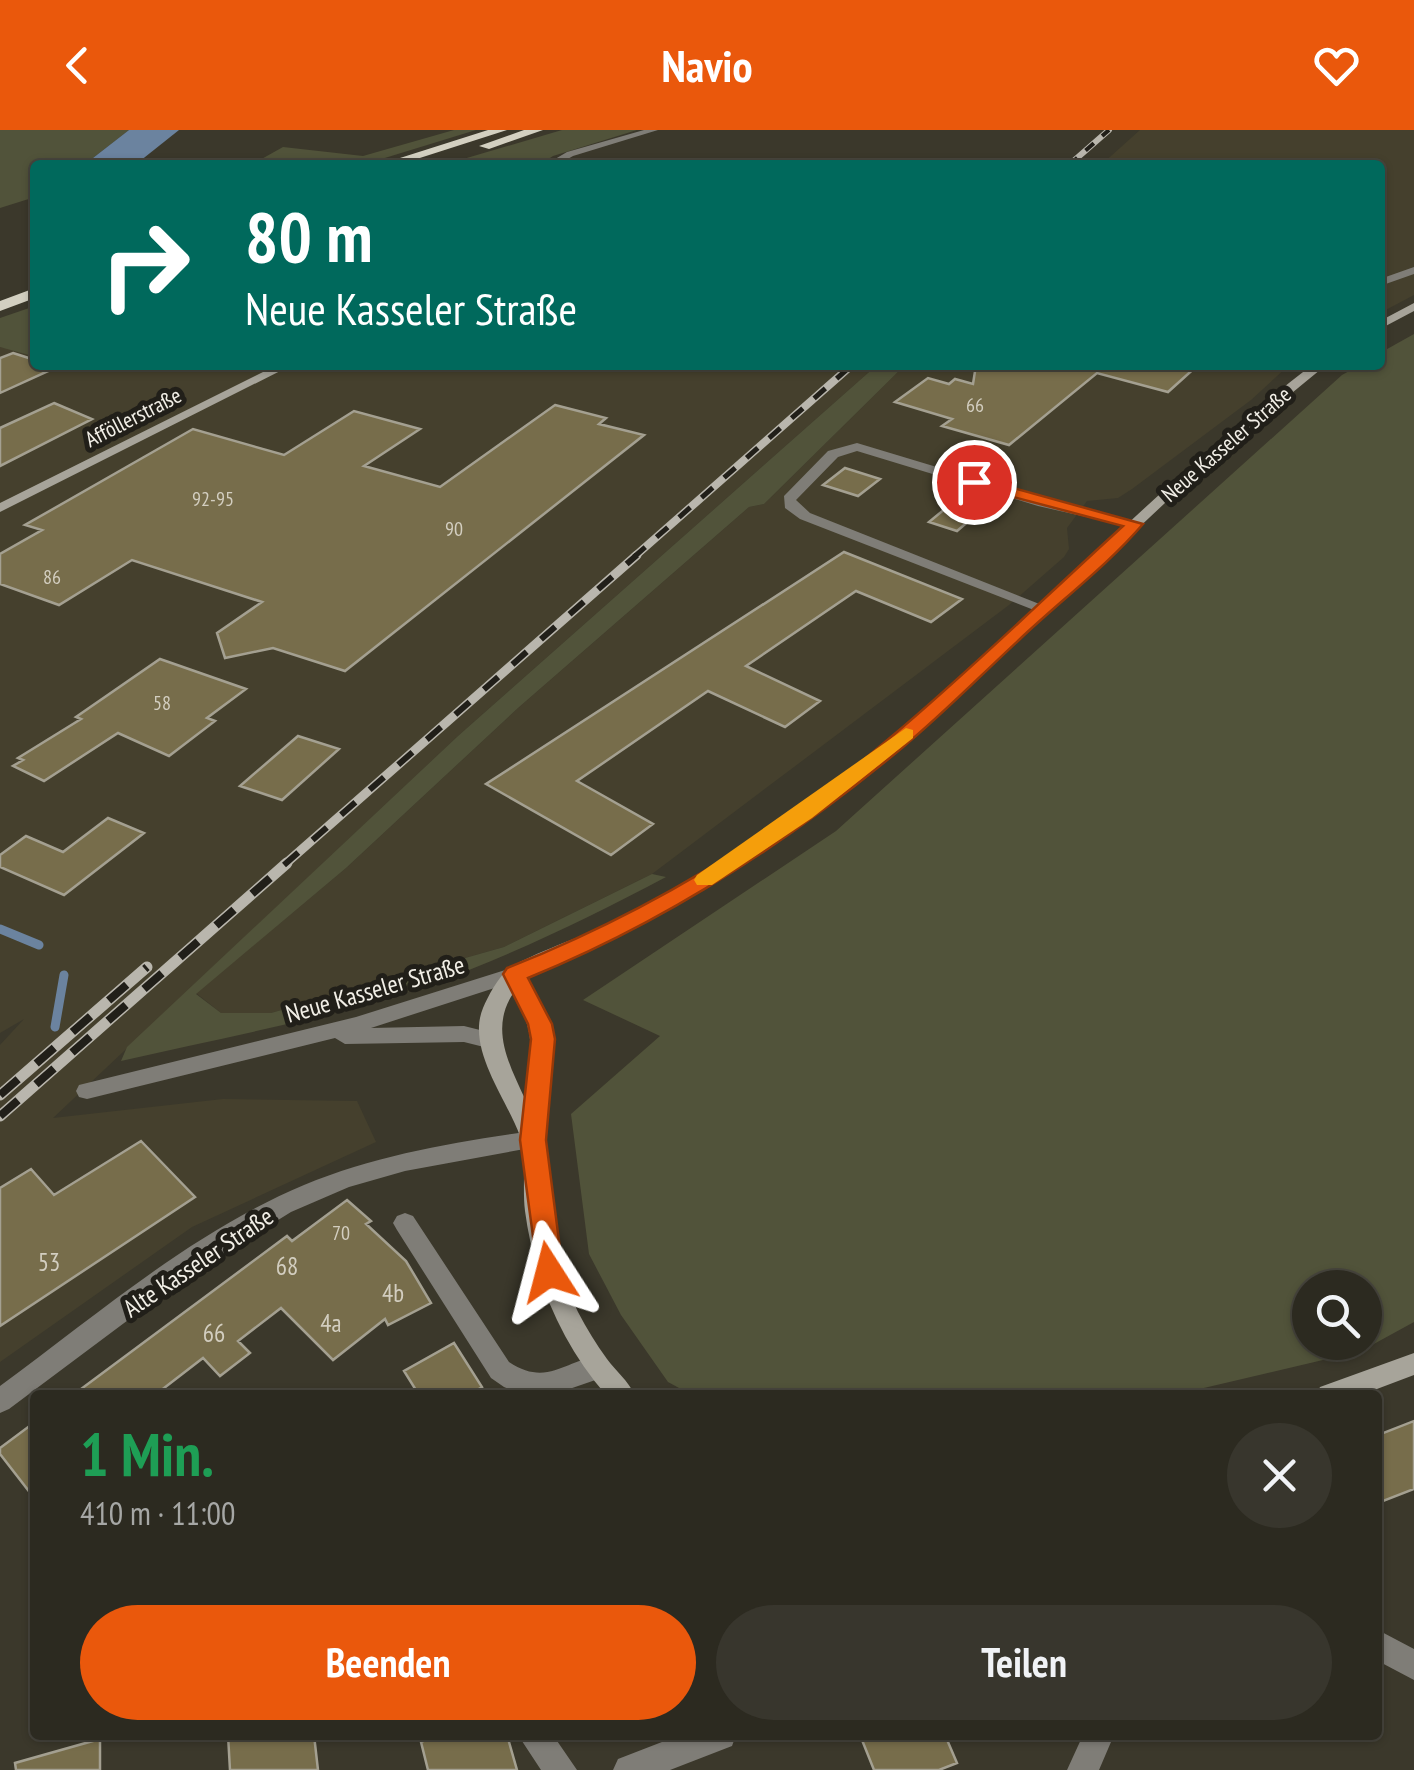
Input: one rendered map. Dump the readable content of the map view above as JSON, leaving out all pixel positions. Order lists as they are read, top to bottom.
{
  "streets": {
    "main road": ["Afföllerstraße", "Neue Kasseler Straße"],
    "street": ["Alte Kasseler Straße"]
  },
  "house_numbers": [
    "66",
    "92-95",
    "90",
    "86",
    "58",
    "70",
    "53",
    "68",
    "4b",
    "4a",
    "66"
  ],
  "page": {
    "header": "Navio",
    "turn": ["80 m", "Neue Kasseler Straße"],
    "heading": ["1 Min.", "410 m · 11:00"],
    "buttons": ["Beenden", "Teilen"]
  }
}
